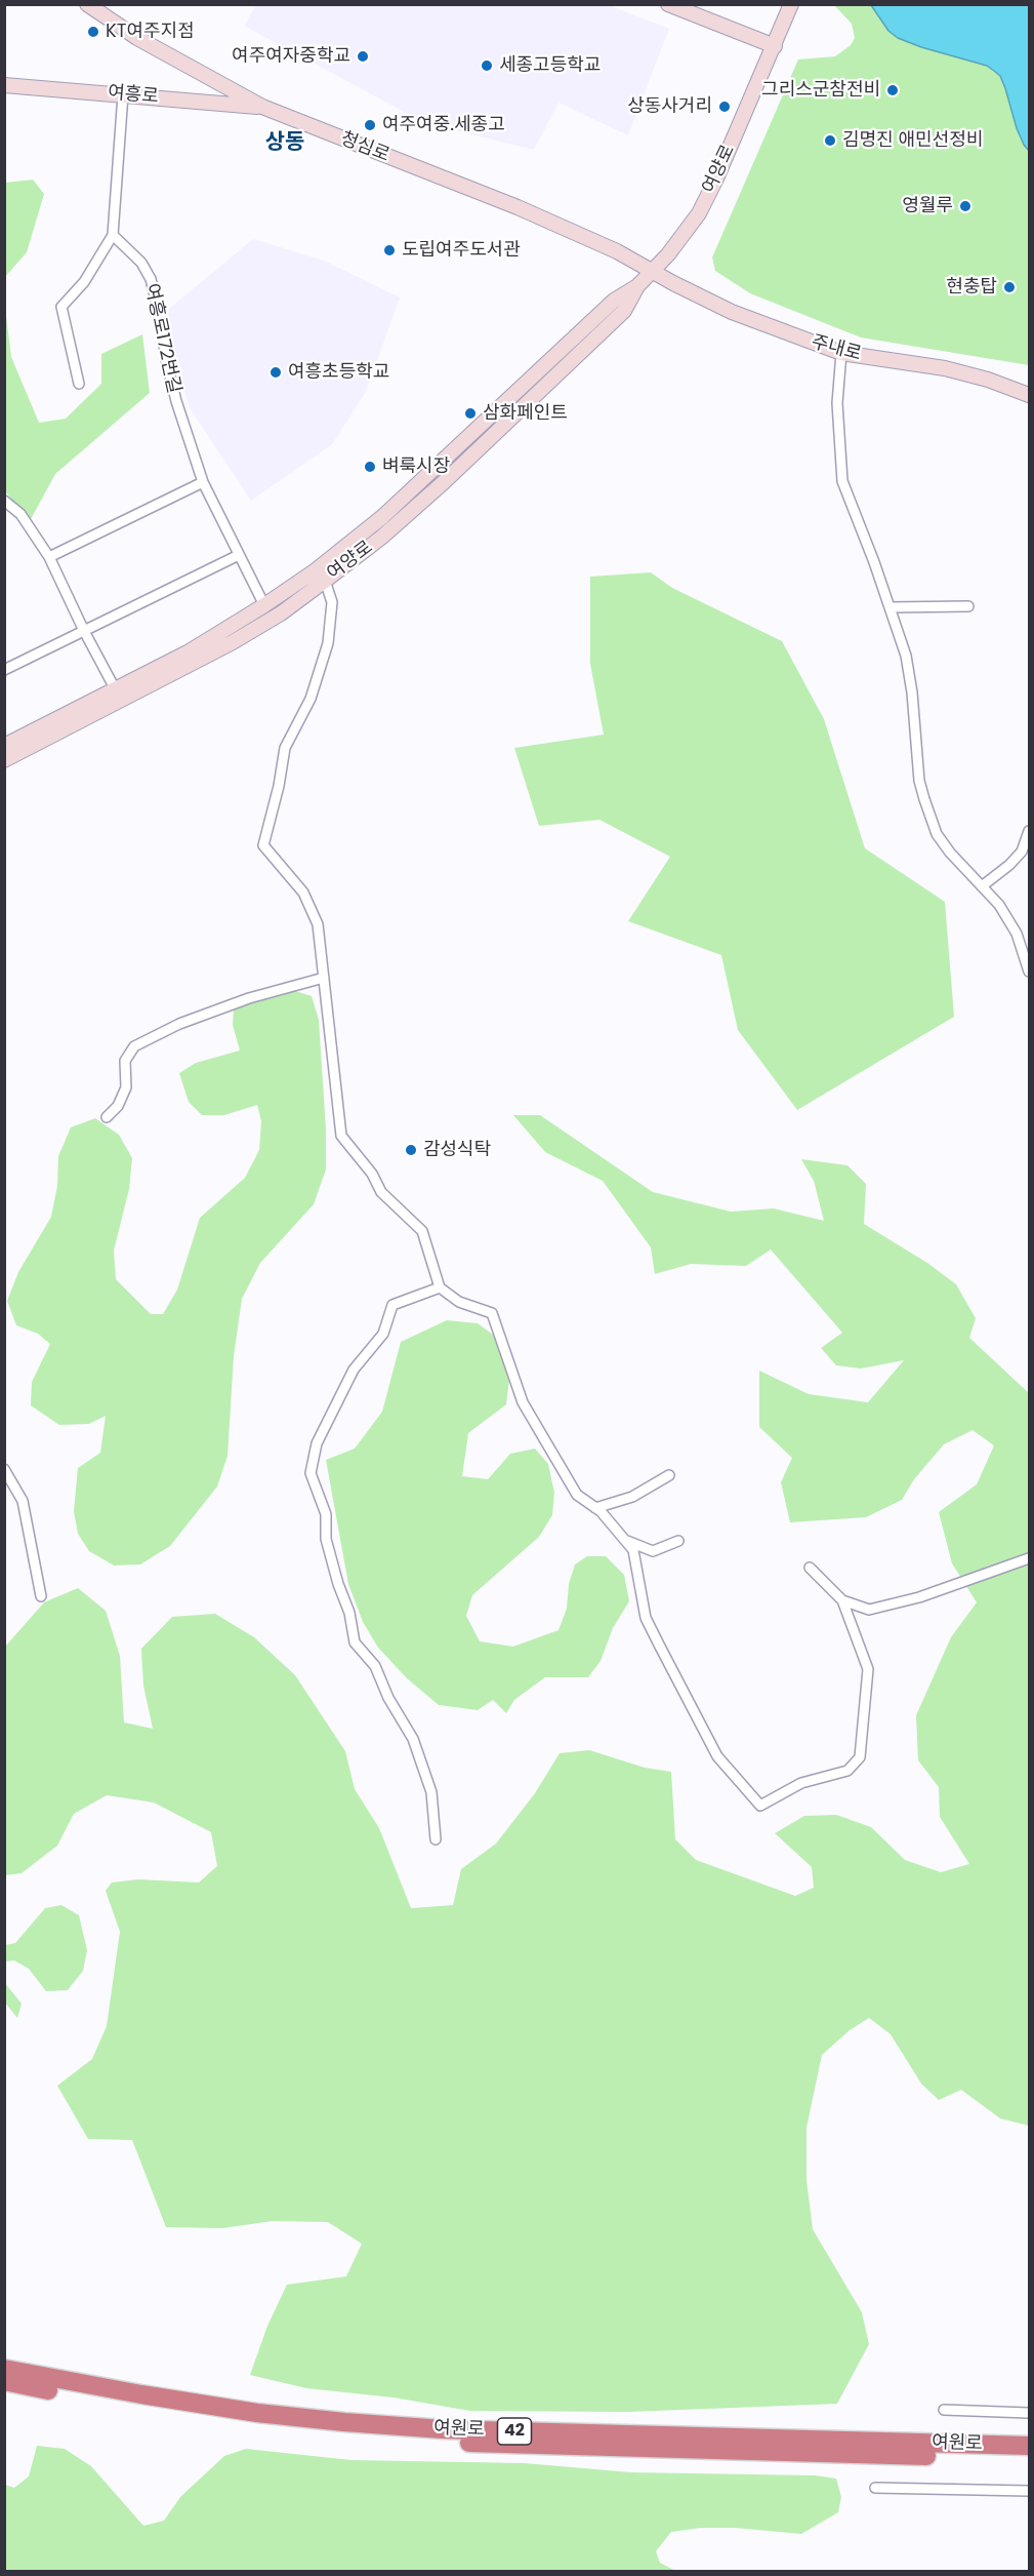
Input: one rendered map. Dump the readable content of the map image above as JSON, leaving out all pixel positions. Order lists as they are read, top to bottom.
{
  "streets": {
    "highway": ["여원로", "42"],
    "street": [
      "여흥로",
      "청심로",
      "여양로",
      "여흥로172번길",
      "주내로"
    ]
  },
  "crossings": [
    ["여흥로", "청심로"],
    ["청심로", "여양로"],
    ["청심로", "주내로"],
    ["여양로", "여흥로172번길"],
    ["여양로", "주내로"]
  ],
  "districts": ["상동"],
  "places": [
    "KT여주지점",
    "여주여자중학교",
    "세종고등학교",
    "그리스군참전비",
    "상동사거리",
    "여주여중.세종고",
    "김명진 애민선정비",
    "영월루",
    "도립여주도서관",
    "현충탑",
    "여흥초등학교",
    "삼화페인트",
    "벼룩시장",
    "감성식탁"
  ]
}
